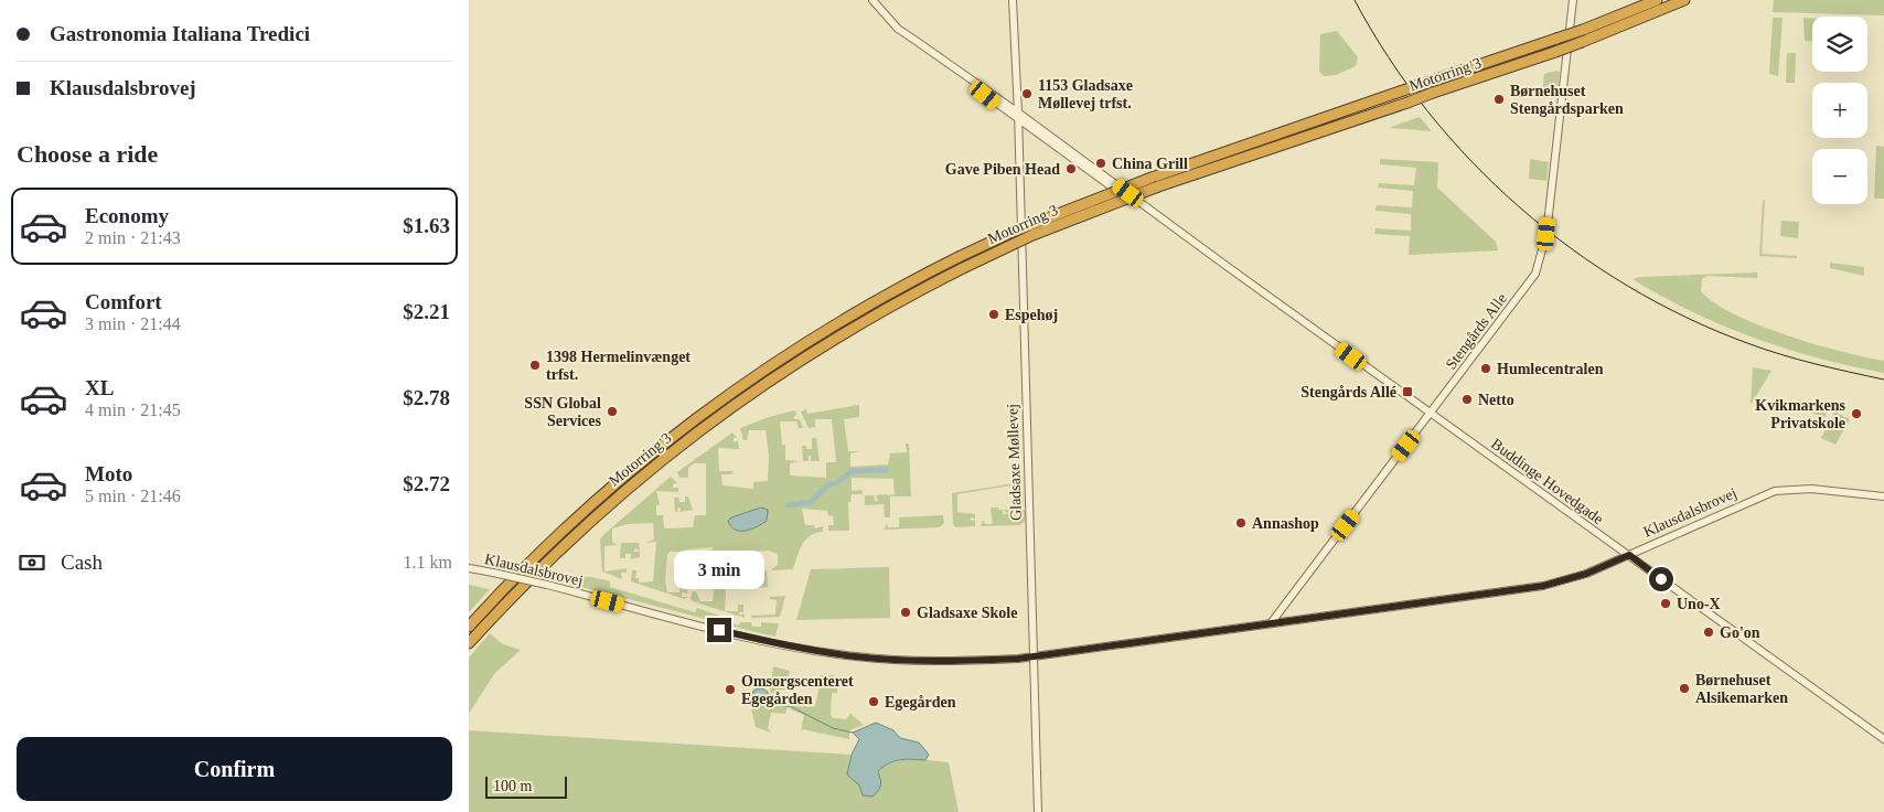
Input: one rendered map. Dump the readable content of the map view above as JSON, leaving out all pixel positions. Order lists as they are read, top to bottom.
{
  "streets": {
    "highway": ["Motorring 3"],
    "street": [
      "Stengårds Alle",
      "Gladsaxe Møllevej",
      "Buddinge Hovedgade",
      "Klausdalsbrovej"
    ]
  },
  "crossings": [
    ["Stengårds Alle", "Buddinge Hovedgade"],
    ["Stengårds Alle", "Klausdalsbrovej"],
    ["Gladsaxe Møllevej", "Buddinge Hovedgade"],
    ["Gladsaxe Møllevej", "Klausdalsbrovej"],
    ["Buddinge Hovedgade", "Klausdalsbrovej"]
  ],
  "places": {
    "other": [
      "1153 Gladsaxe Møllevej trfst.",
      "Børnehuset Stengårdsparken",
      "China Grill",
      "Gave Piben Head",
      "Espehøj",
      "1398 Hermelinvænget trfst.",
      "Humlecentralen",
      "Netto",
      "SSN Global Services",
      "Kvikmarkens Privatskole",
      "Annashop",
      "Uno-X",
      "Gladsaxe Skole",
      "Go'on",
      "Børnehuset Alsikemarken",
      "Omsorgscenteret Egegården",
      "Egegården"
    ],
    "transit": ["Stengårds Allé"]
  },
  "scale_bar": "100 m",
  "page": {
    "banner": ["Gastronomia Italiana Tredici", "Klausdalsbrovej"],
    "map_buttons": ["+", "−"],
    "heading": "Choose a ride",
    "list": [
      {
        "name": "Economy",
        "note": "2 min · 21:43",
        "value": "$1.63"
      },
      {
        "name": "Comfort",
        "note": "3 min · 21:44",
        "value": "$2.21"
      },
      {
        "name": "XL",
        "note": "4 min · 21:45",
        "value": "$2.78"
      },
      {
        "name": "Moto",
        "note": "5 min · 21:46",
        "value": "$2.72"
      }
    ],
    "pay": ["Cash", "1.1 km"],
    "bubble": "3 min",
    "buttons": "Confirm",
    "scale": "100 m"
  }
}
